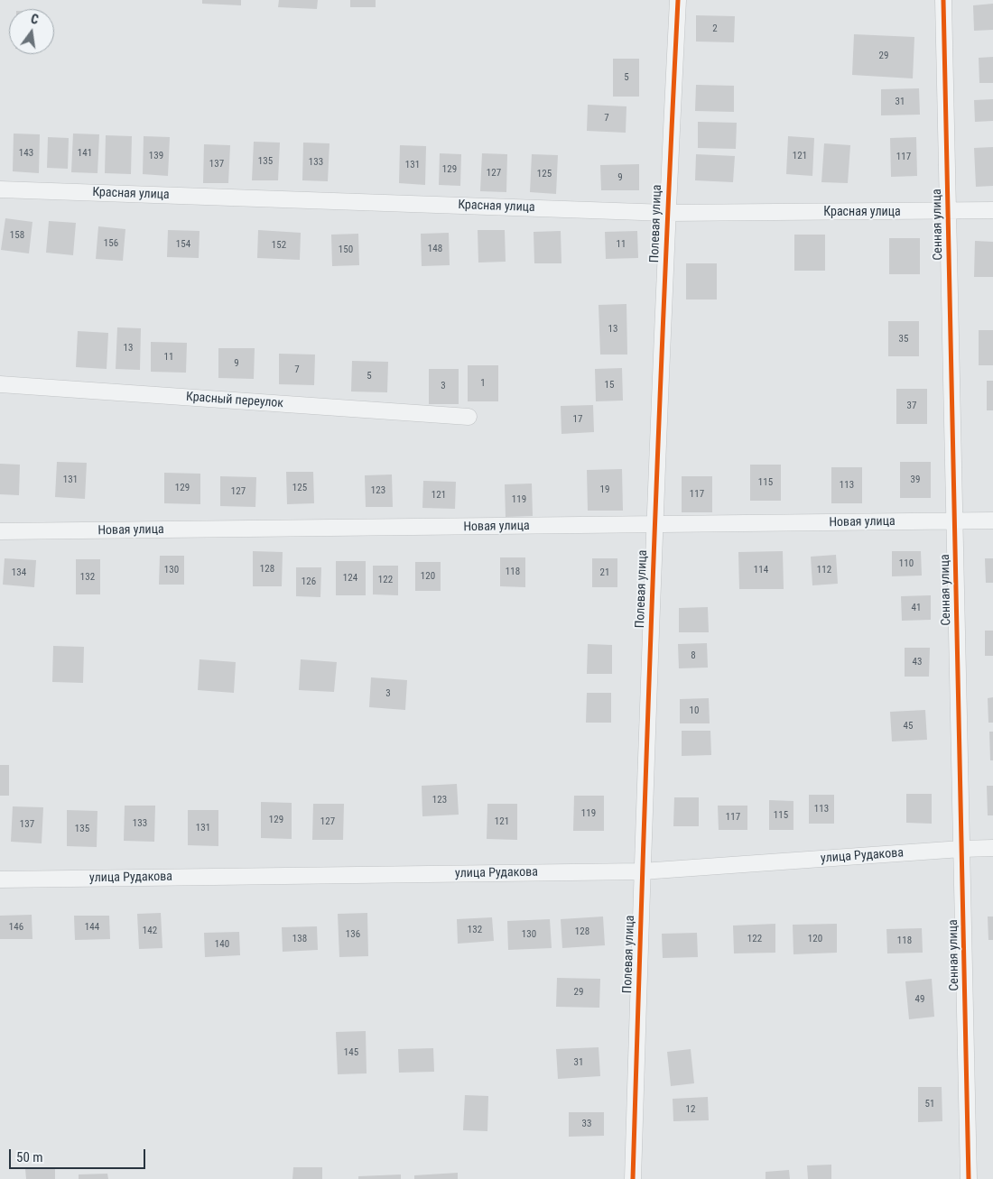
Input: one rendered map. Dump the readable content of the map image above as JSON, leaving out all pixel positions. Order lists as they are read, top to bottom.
{
  "streets": {
    "street": [
      "Красная улица",
      "Полевая улица",
      "Сенная улица",
      "Красный переулок",
      "Новая улица",
      "улица Рудакова"
    ]
  },
  "crossings": [
    ["Красная улица", "Полевая улица"],
    ["Красная улица", "Сенная улица"],
    ["Полевая улица", "Новая улица"],
    ["Полевая улица", "улица Рудакова"],
    ["Сенная улица", "Новая улица"],
    ["Сенная улица", "улица Рудакова"]
  ],
  "house_numbers": [
    "2",
    "29",
    "5",
    "31",
    "7",
    "143",
    "141",
    "139",
    "121",
    "117",
    "135",
    "133",
    "137",
    "131",
    "129",
    "127",
    "125",
    "9",
    "158",
    "156",
    "154",
    "11",
    "152",
    "148",
    "150",
    "13",
    "35",
    "13",
    "11",
    "9",
    "7",
    "5",
    "1",
    "15",
    "3",
    "37",
    "17",
    "131",
    "39",
    "115",
    "113",
    "129",
    "125",
    "19",
    "123",
    "127",
    "117",
    "121",
    "119",
    "110",
    "128",
    "130",
    "114",
    "112",
    "118",
    "134",
    "21",
    "120",
    "132",
    "124",
    "122",
    "126",
    "41",
    "8",
    "43",
    "3",
    "10",
    "45",
    "123",
    "113",
    "119",
    "115",
    "117",
    "129",
    "127",
    "121",
    "133",
    "137",
    "131",
    "135",
    "146",
    "144",
    "132",
    "142",
    "128",
    "136",
    "130",
    "138",
    "122",
    "120",
    "118",
    "140",
    "29",
    "49",
    "145",
    "31",
    "51",
    "12",
    "33"
  ],
  "scale_bar": "50 m",
  "north": "top"
}
